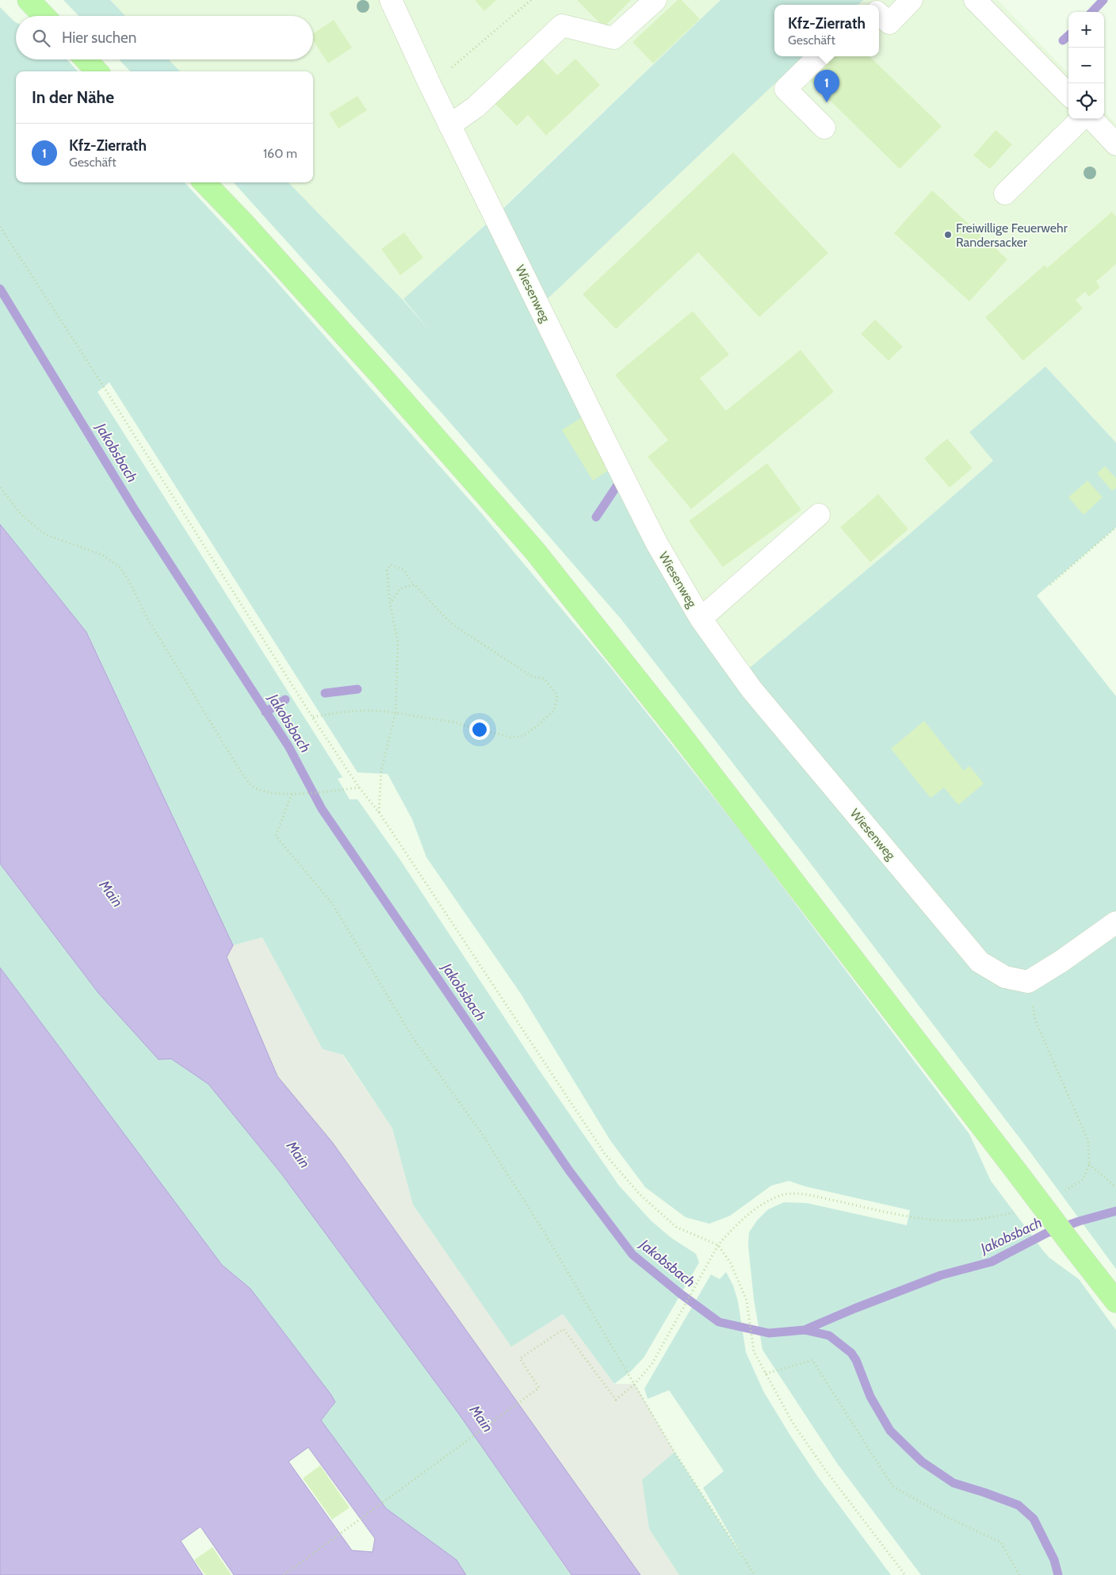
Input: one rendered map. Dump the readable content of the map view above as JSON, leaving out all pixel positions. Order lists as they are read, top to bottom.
{
  "streets": {
    "street": ["Wiesenweg"]
  },
  "water": ["Jakobsbach", "Main"],
  "places": ["Freiwillige Feuerwehr Randersacker"],
  "page": {
    "popup": ["Kfz-Zierrath", "Geschäft"],
    "map_buttons": ["+", "−"],
    "search": "Hier suchen",
    "pins": "1",
    "heading": "In der Nähe",
    "list": [
      {
        "mark": "1",
        "name": "Kfz-Zierrath",
        "note": "Geschäft",
        "value": "160 m"
      }
    ]
  }
}
